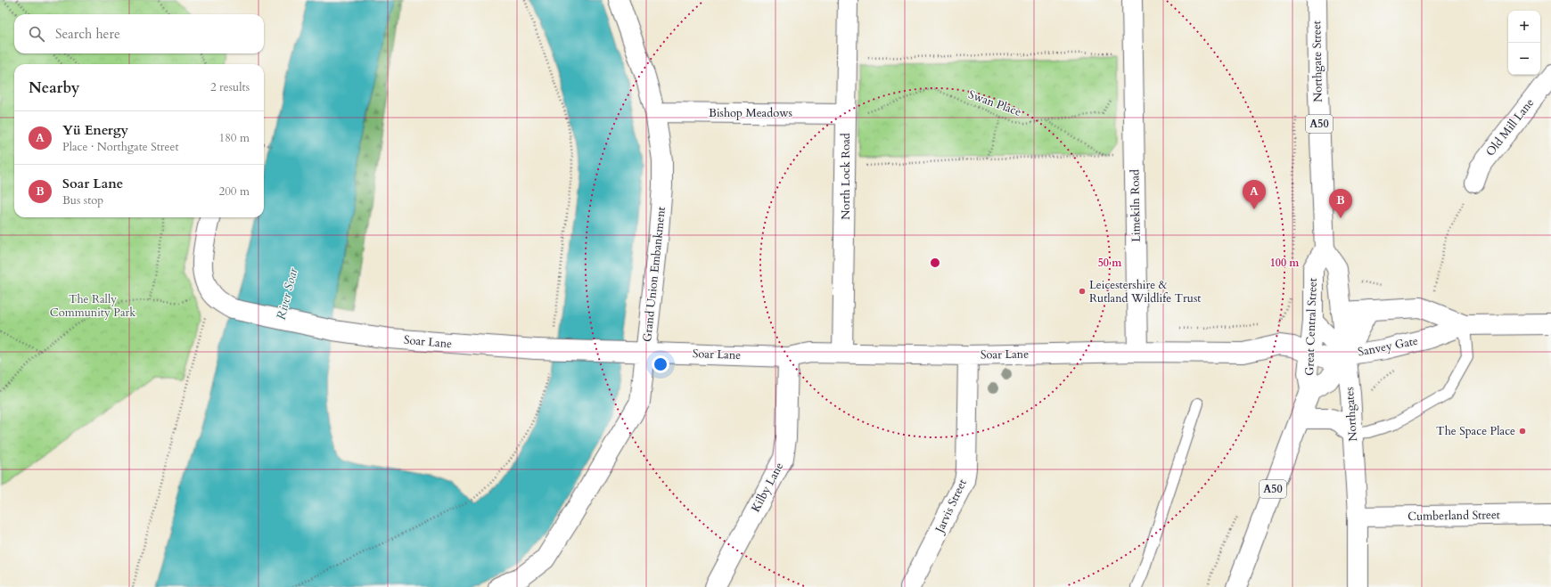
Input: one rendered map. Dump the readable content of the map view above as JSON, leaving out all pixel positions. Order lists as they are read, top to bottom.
{
  "streets": {
    "street": [
      "Northgate Street",
      "Bishop Meadows",
      "A50",
      "Old Mill Lane",
      "North Lock Road",
      "Limekiln Road",
      "Grand Union Embankment",
      "Great Central Street",
      "Soar Lane",
      "Sanvey Gate",
      "Northgates",
      "Kilby Lane",
      "Jarvis Street",
      "Cumberland Street"
    ],
    "path": ["Swan Place"]
  },
  "crossings": [
    ["Northgate Street", "Great Central Street"],
    ["Swan Place", "Bishop Meadows"],
    ["Swan Place", "North Lock Road"],
    ["Swan Place", "Limekiln Road"],
    ["Bishop Meadows", "North Lock Road"],
    ["Bishop Meadows", "Grand Union Embankment"],
    ["North Lock Road", "Soar Lane"],
    ["Limekiln Road", "Soar Lane"],
    ["Grand Union Embankment", "Soar Lane"],
    ["Great Central Street", "Soar Lane"],
    ["Great Central Street", "Sanvey Gate"],
    ["Soar Lane", "Sanvey Gate"],
    ["Soar Lane", "Kilby Lane"],
    ["Soar Lane", "Jarvis Street"],
    ["Sanvey Gate", "Northgates"],
    ["Northgates", "Cumberland Street"]
  ],
  "water": ["River Soar"],
  "parks": ["The Rally Community Park"],
  "places": ["Leicestershire & Rutland Wildlife Trust", "The Space Place"],
  "page": {
    "map_buttons": ["+", "−"],
    "search": "Search here",
    "heading": ["Nearby", "2 results"],
    "list": [
      {
        "mark": "A",
        "name": "Yü Energy",
        "note": "Place · Northgate Street",
        "value": "180 m"
      },
      {
        "mark": "B",
        "name": "Soar Lane",
        "note": "Bus stop",
        "value": "200 m"
      }
    ],
    "pins": ["A", "B"]
  },
  "rings": ["50 m", "100 m"]
}
